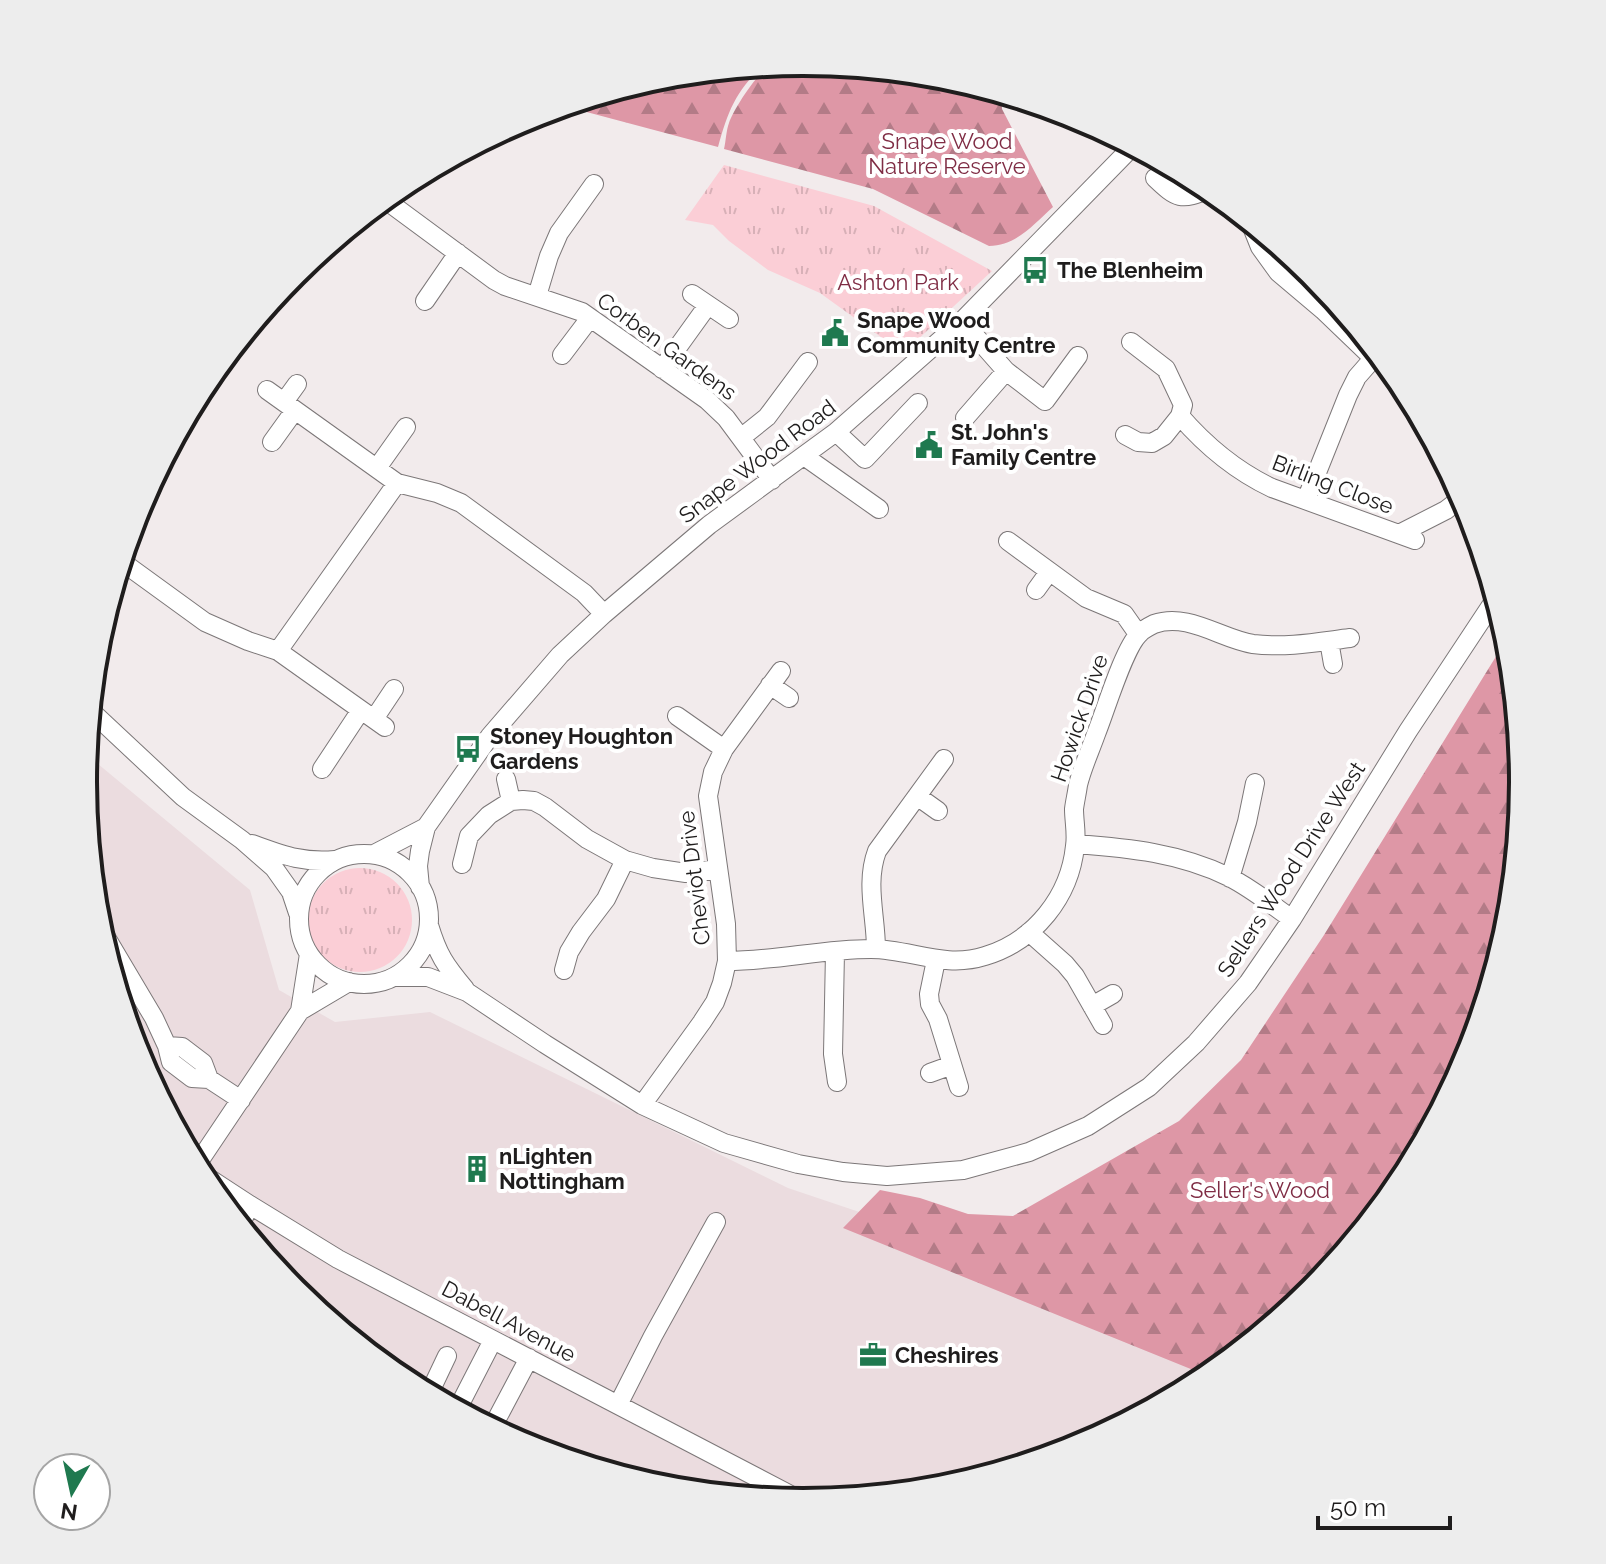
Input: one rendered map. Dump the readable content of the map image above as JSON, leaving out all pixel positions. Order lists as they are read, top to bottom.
{
  "streets": {
    "street": [
      "Corben Gardens",
      "Snape Wood Road",
      "Birling Close",
      "Howick Drive",
      "Sellers Wood Drive West",
      "Cheviot Drive",
      "Dabell Avenue"
    ]
  },
  "crossings": [
    ["Corben Gardens", "Snape Wood Road"],
    ["Snape Wood Road", "Sellers Wood Drive West"],
    ["Howick Drive", "Cheviot Drive"],
    ["Sellers Wood Drive West", "Cheviot Drive"]
  ],
  "parks": ["Snape Wood Nature Reserve", "Ashton Park", "Seller's Wood"],
  "places": {
    "bus stop": ["The Blenheim", "Stoney Houghton Gardens"],
    "public building": ["Snape Wood Community Centre", "St. John's Family Centre"],
    "building": ["nLighten Nottingham"],
    "office": ["Cheshires"]
  },
  "scale_bar": "50 m",
  "north": "bottom"
}
